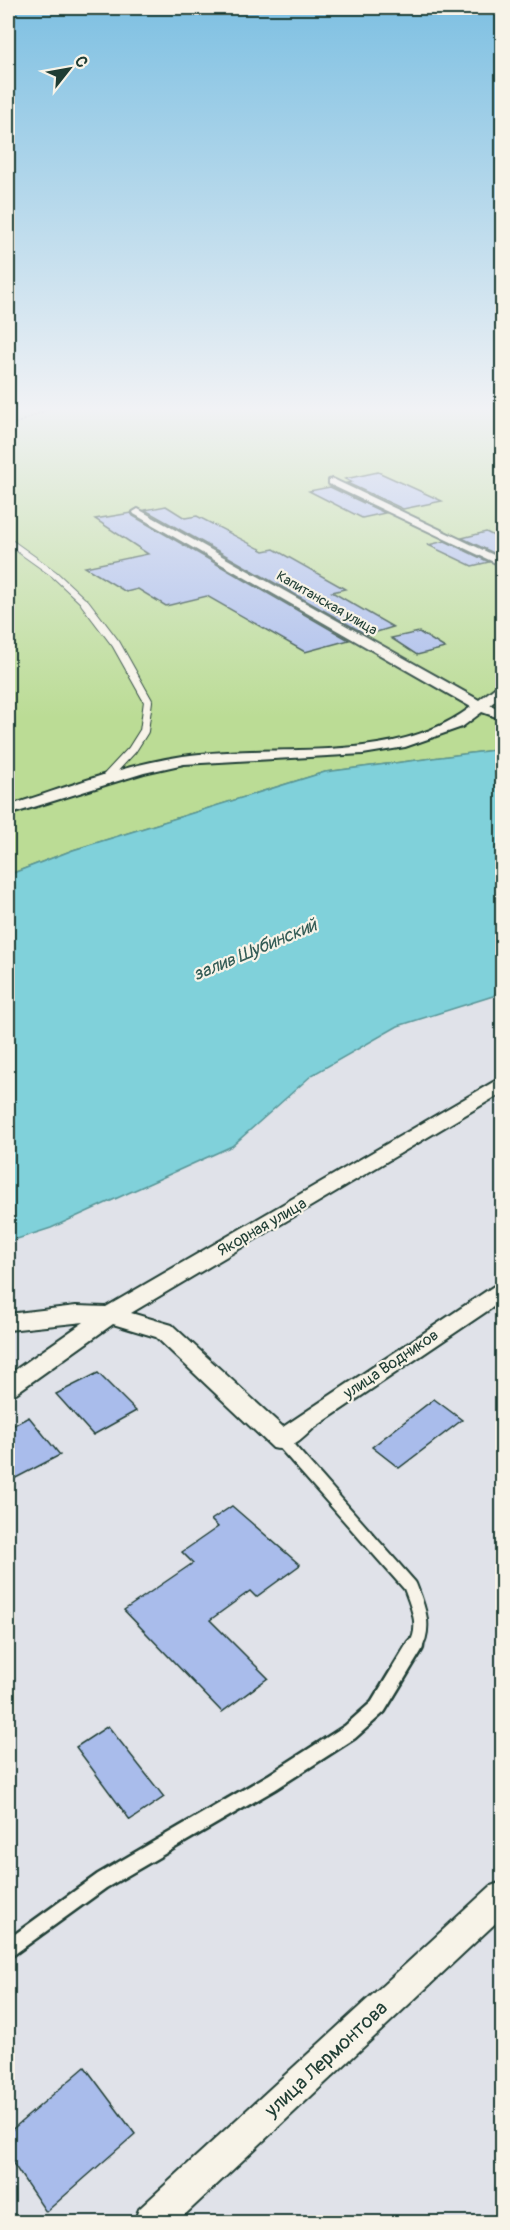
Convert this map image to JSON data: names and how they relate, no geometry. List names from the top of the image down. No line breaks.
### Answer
{"streets":{"street":["Капитанская улица","Якорная улица","улица Водников","улица Лермонтова"]},"water":["залив Шубинский"],"north":"top right"}
